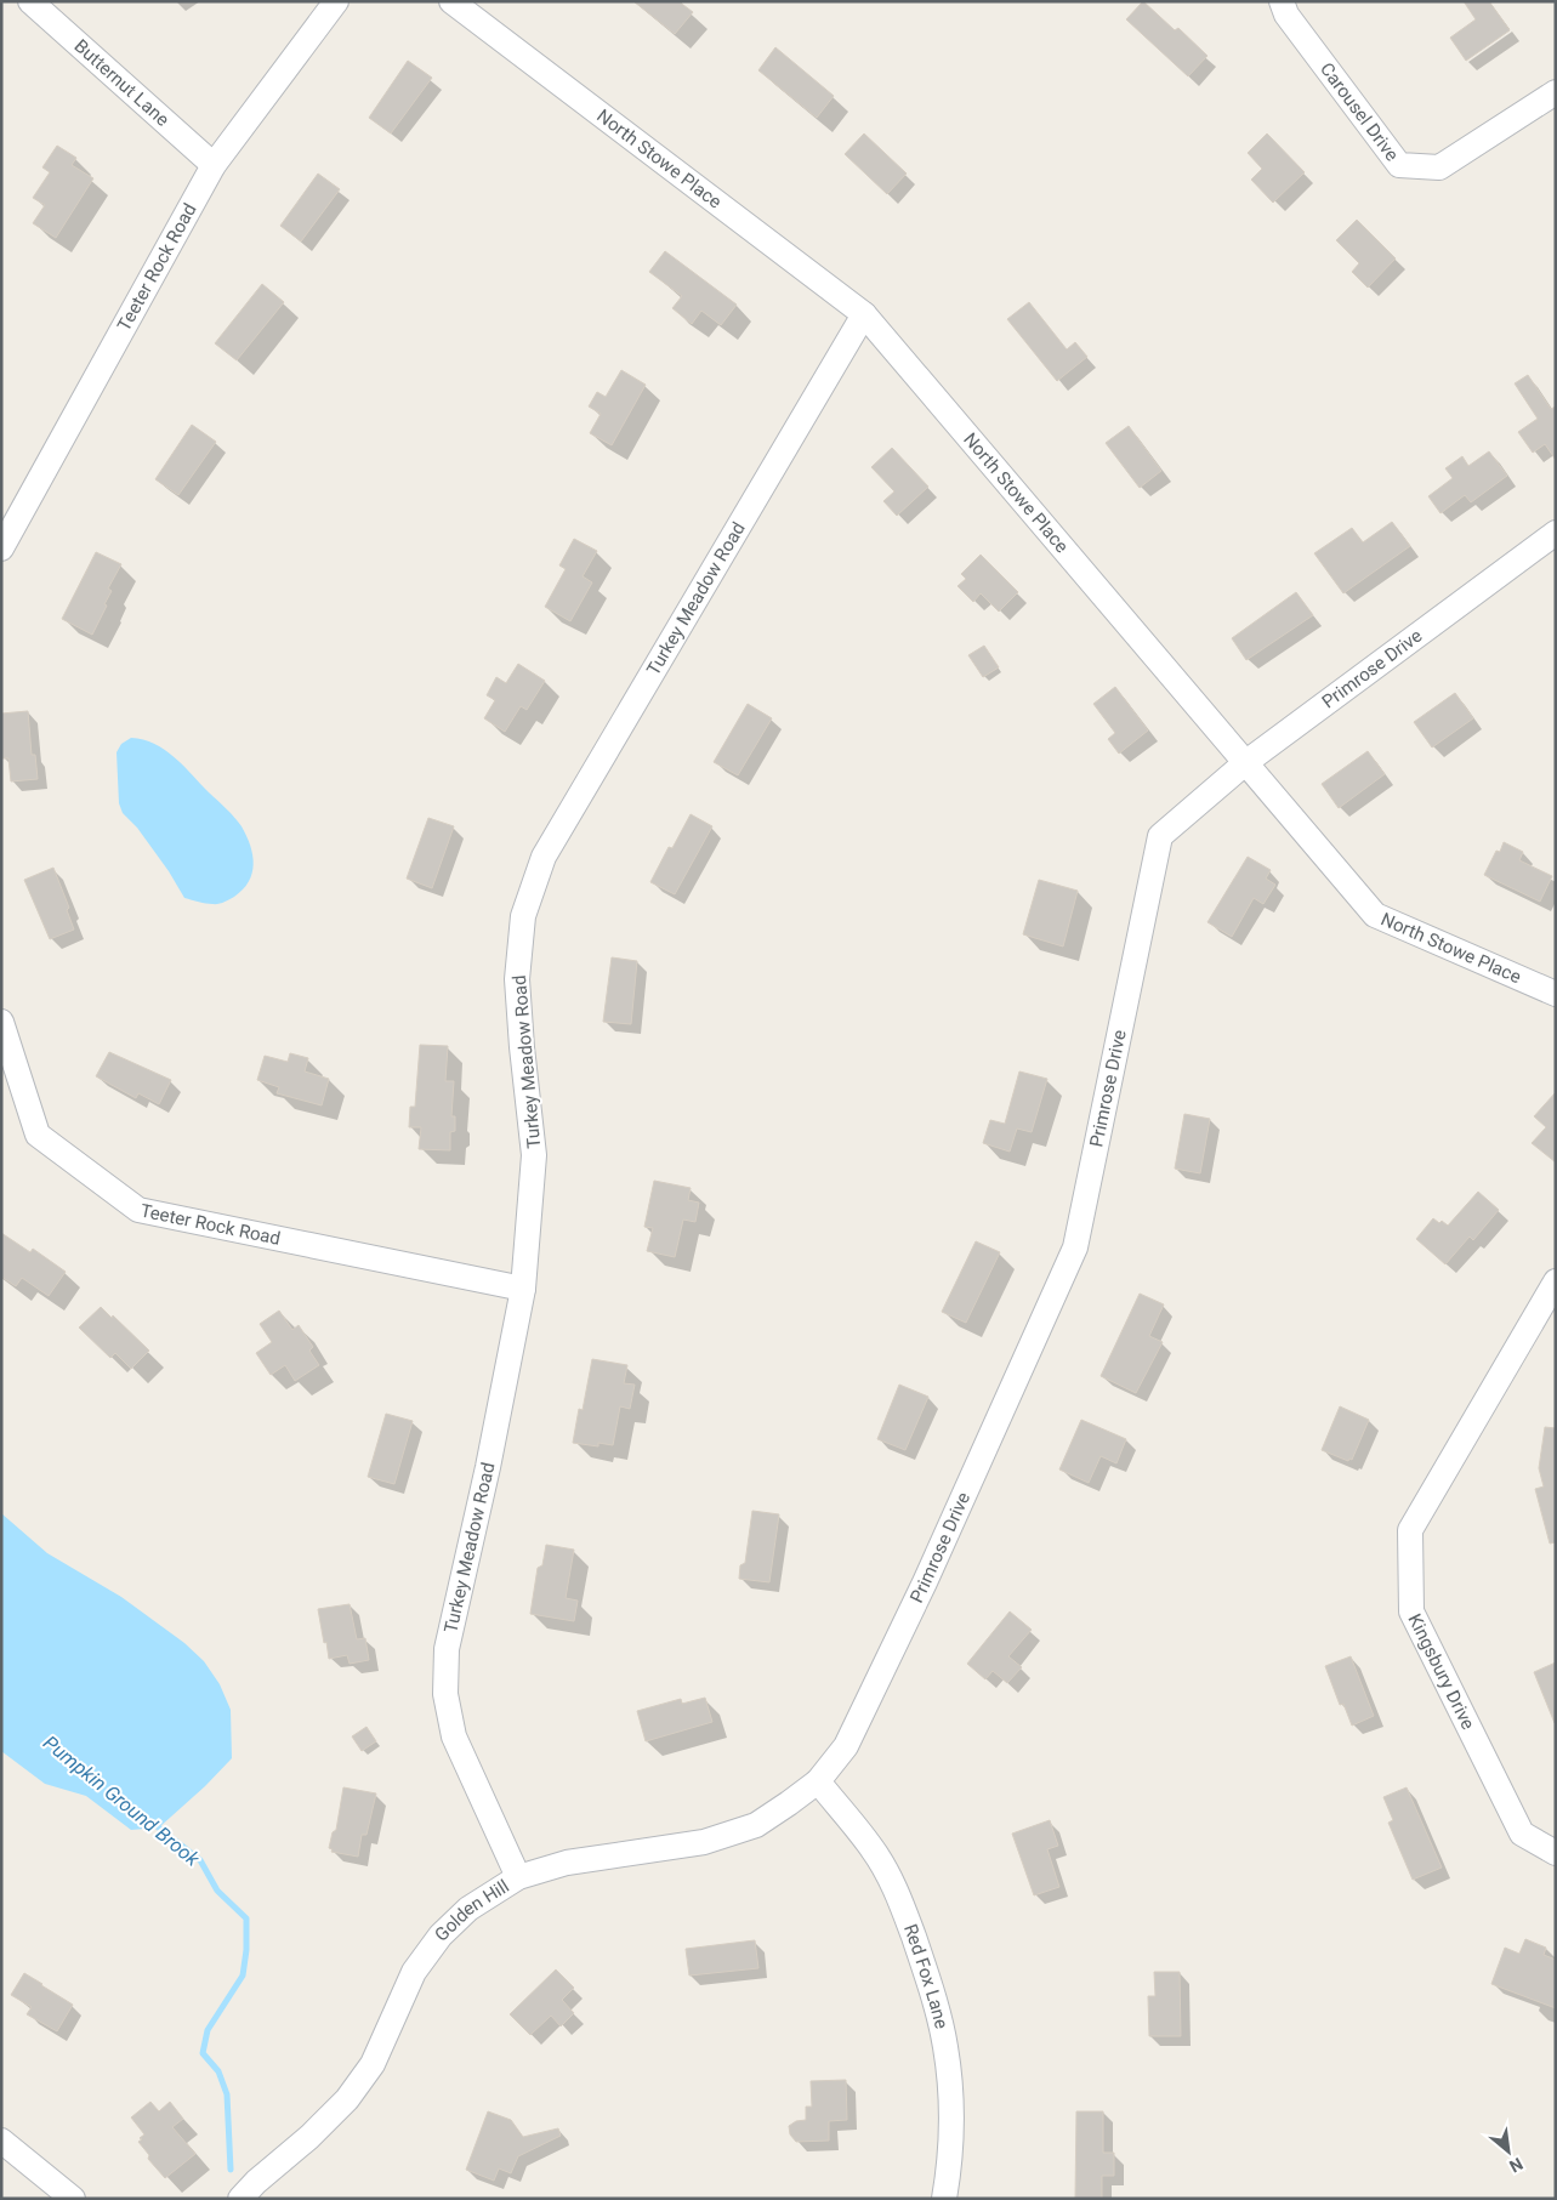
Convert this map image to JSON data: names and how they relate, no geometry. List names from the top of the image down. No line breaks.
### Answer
{"streets":{"street":["Butternut Lane","Carousel Drive","North Stowe Place","Teeter Rock Road","Turkey Meadow Road","Primrose Drive","Kingsbury Drive","Golden Hill","Red Fox Lane"]},"crossings":[["Butternut Lane","Teeter Rock Road"],["North Stowe Place","Turkey Meadow Road"],["North Stowe Place","Primrose Drive"],["Teeter Rock Road","Turkey Meadow Road"],["Turkey Meadow Road","Golden Hill"],["Primrose Drive","Golden Hill"],["Primrose Drive","Red Fox Lane"],["Golden Hill","Red Fox Lane"]],"water":["Pumpkin Ground Brook"],"north":"bottom right"}
